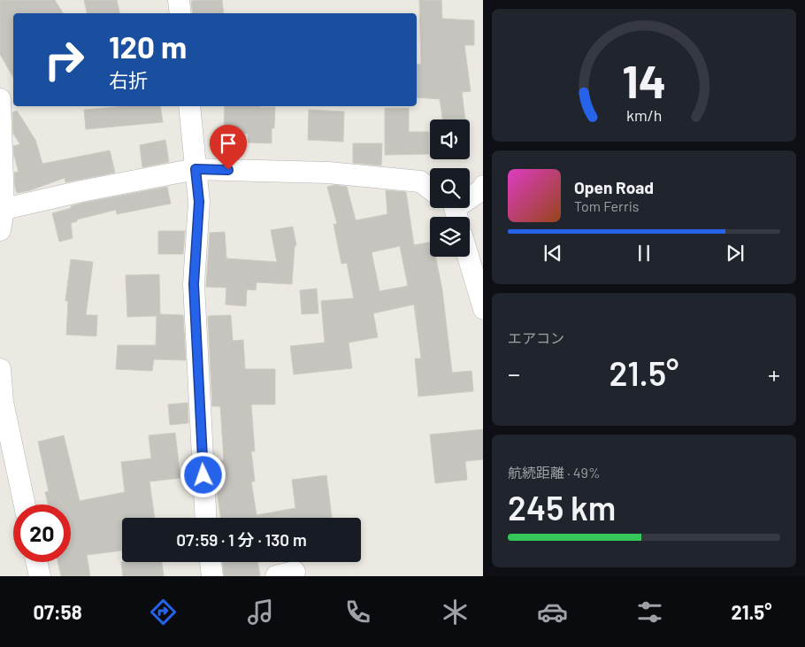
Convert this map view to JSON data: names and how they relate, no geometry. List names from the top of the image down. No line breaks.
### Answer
{"page":{"turn":["120 m","右折"],"song":["Open Road","Tom Ferris"],"tile":["エアコン",["航続距離 · 49%","245 km"]],"heat":["−","21.5°","+"],"limit":"20","trip":"07:59 · 1 分 · 130 m","tabs":["07:58","21.5°"],"gauge":["14","km/h"]}}
